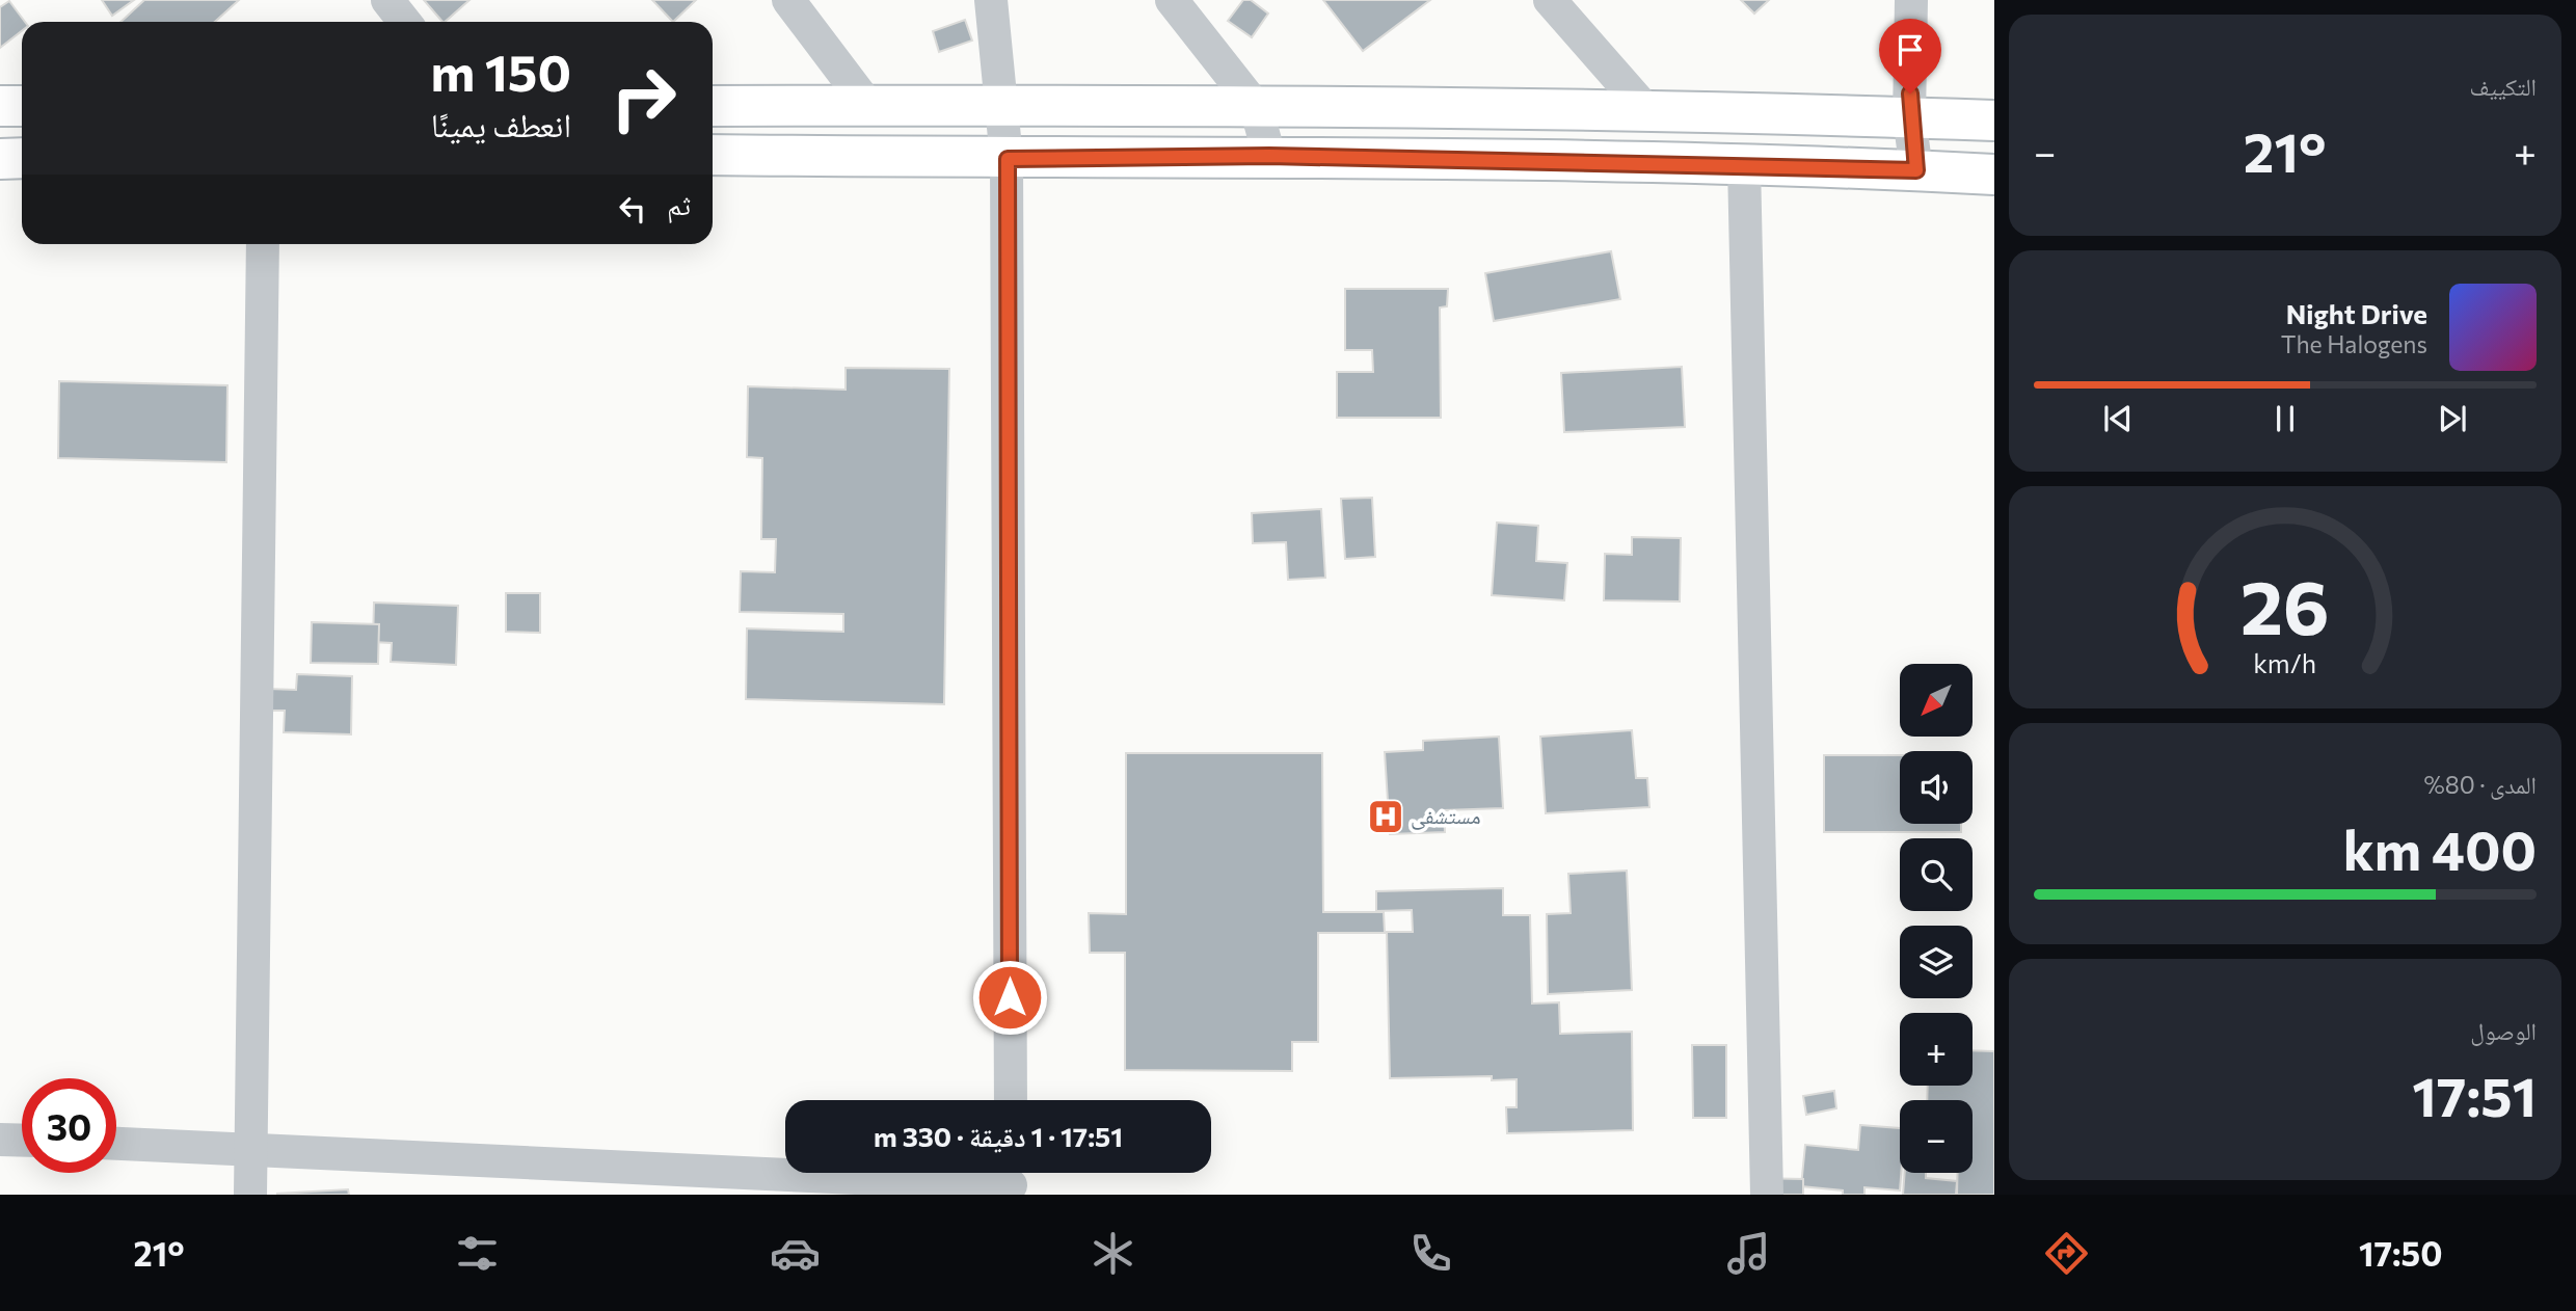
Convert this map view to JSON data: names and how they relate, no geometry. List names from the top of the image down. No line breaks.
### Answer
{"places":{"hospital":["مستشفى"]},"north":"bottom left","page":{"tile":["التكييف",["المدى · 80%","400 km"],["الوصول","17:51"]],"turn":["150 m","انعطف يمينًا"],"heat":["−","21°","+"],"then":"ثم","song":["Night Drive","The Halogens"],"map_buttons":["+","−"],"limit":"30","trip":"17:51 · 1 دقيقة · 330 m","tabs":["17:50","21°"],"gauge":["26","km/h"]}}
